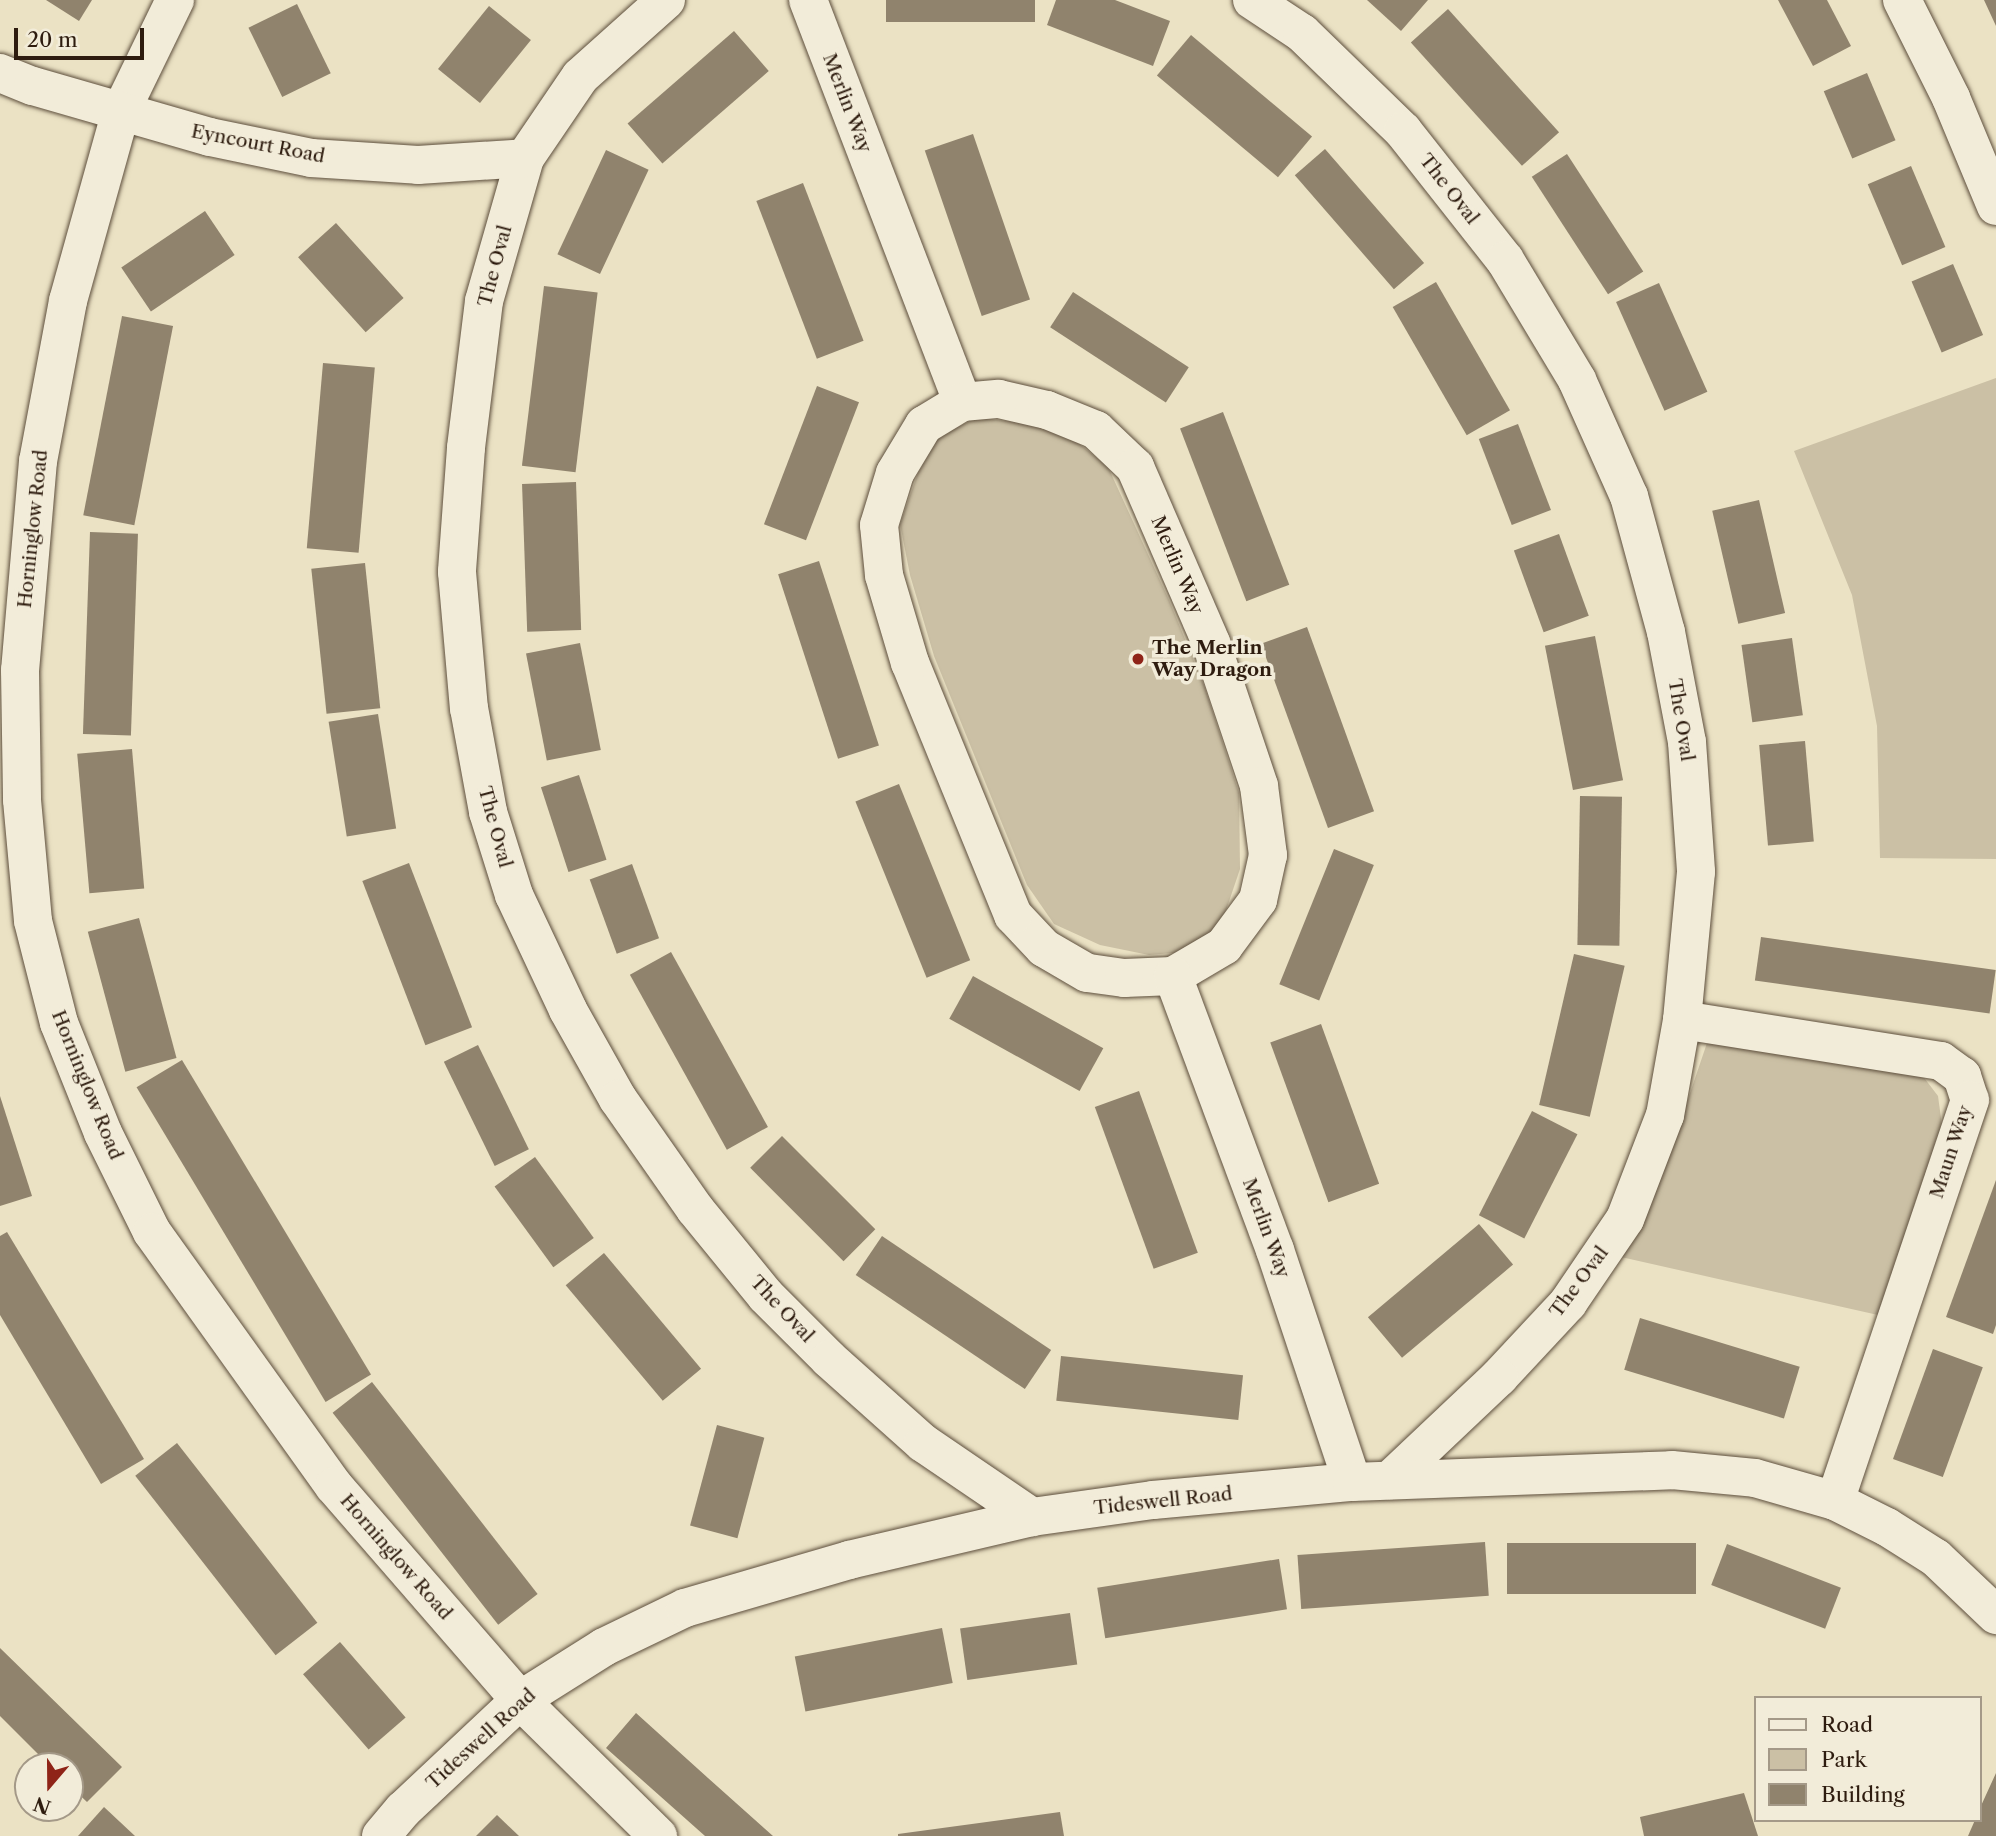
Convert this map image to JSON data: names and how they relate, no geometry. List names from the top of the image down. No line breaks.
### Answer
{"streets":{"street":["Merlin Way","Eyncourt Road","The Oval","Horninglow Road","Maun Way","Tideswell Road"]},"crossings":[["Merlin Way","Tideswell Road"],["Eyncourt Road","The Oval"],["Eyncourt Road","Horninglow Road"],["The Oval","Maun Way"],["The Oval","Tideswell Road"],["Horninglow Road","Tideswell Road"],["Maun Way","Tideswell Road"]],"places":["The Merlin Way Dragon"],"legend":["Road","Park","Building"],"scale_bar":"20 m","north":"bottom"}
